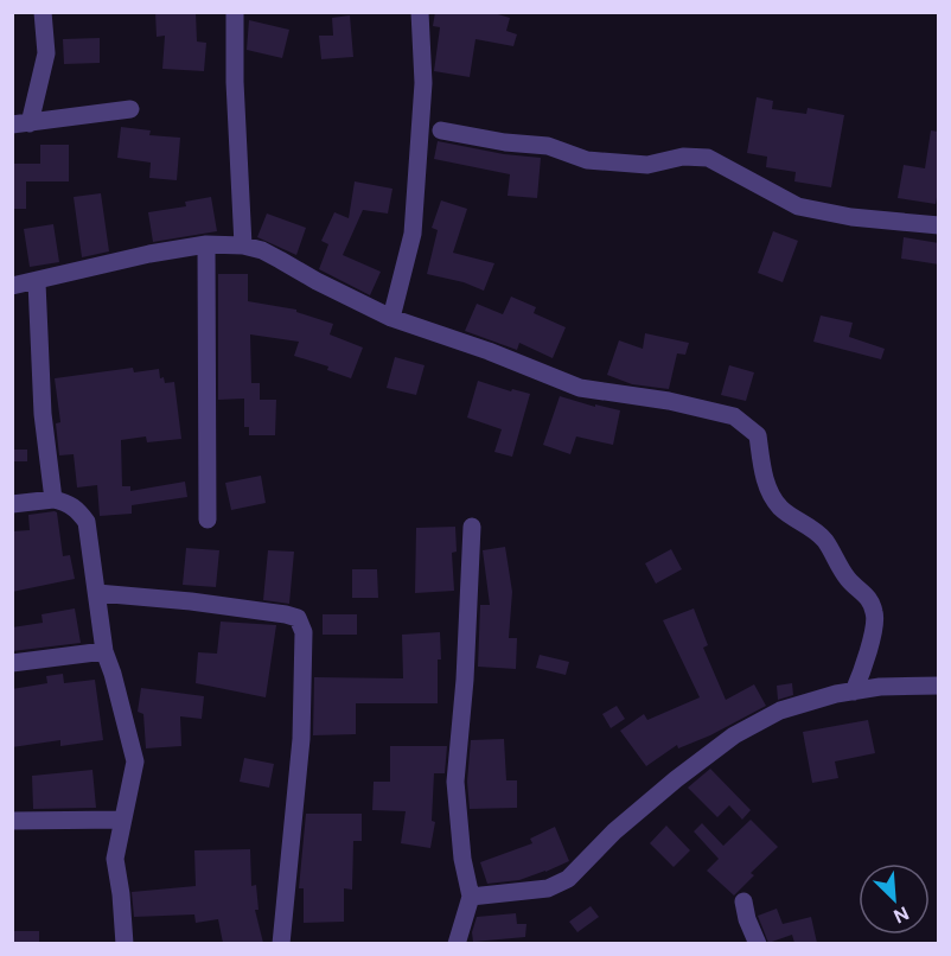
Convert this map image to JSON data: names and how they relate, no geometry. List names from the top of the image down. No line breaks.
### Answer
{"north":"bottom right"}
